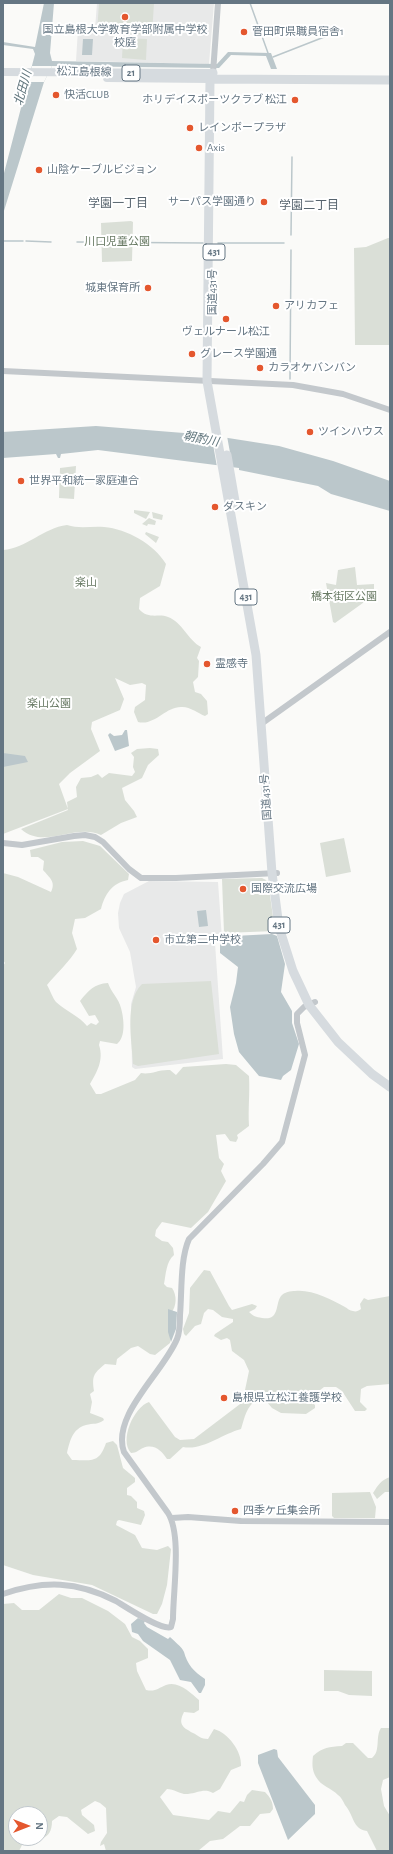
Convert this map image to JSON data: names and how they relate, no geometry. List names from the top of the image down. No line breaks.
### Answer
{"streets":{"highway":["431","国道431号"],"main road":["松江島根線","21"]},"crossings":[["松江島根線","国道431号"]],"districts":["学園一丁目","学園二丁目"],"water":["北田川","朝酌川"],"parks":["川口児童公園","楽山","橋本街区公園","楽山公園"],"places":["国立島根大学教育学部附属中学校 校庭","菅田町県職員宿舎1","快活CLUB","ホリデイスポーツクラブ 松江","レインボープラザ","Axis","山陰ケーブルビジョン","サーパス学園通り","城東保育所","アリカフェ","ヴェルナール松江","グレース学園通","カラオケバンバン","ツインハウス","世界平和統一家庭連合","ダスキン","霊感寺","国際交流広場","市立第二中学校","島根県立松江養護学校","四季ケ丘集会所"],"north":"right"}
